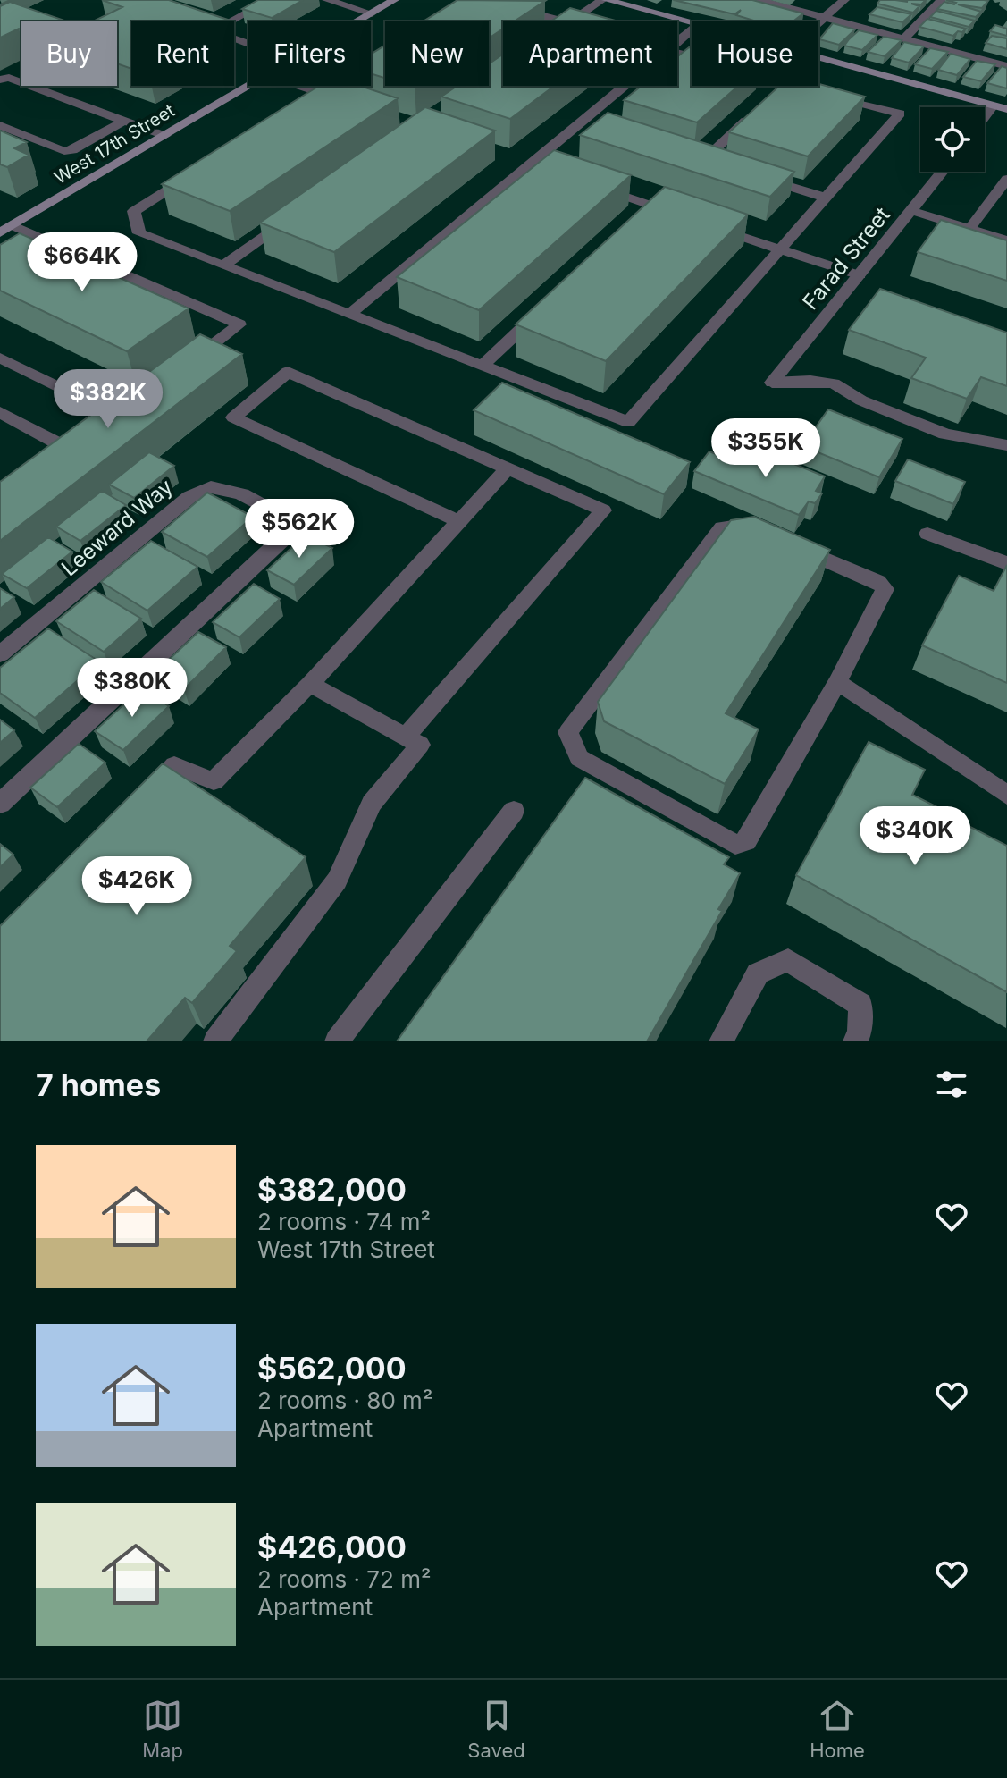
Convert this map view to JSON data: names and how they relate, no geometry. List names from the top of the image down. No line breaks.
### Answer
{"streets":{"street":["West 17th Street","Farad Street","Leeward Way"]},"page":{"chip":["Buy","Rent","Filters","New","Apartment","House"],"price":["$664K","$382K","$355K","$562K","$380K","$340K","$426K"],"heading":"7 homes","list":[{"name":"$382,000","note":"2 rooms · 74 m² · West 17th Street"},{"name":"$562,000","note":"2 rooms · 80 m² · Apartment"},{"name":"$426,000","note":"2 rooms · 72 m² · Apartment"}],"tabs":["Map","Saved","Home"]}}
